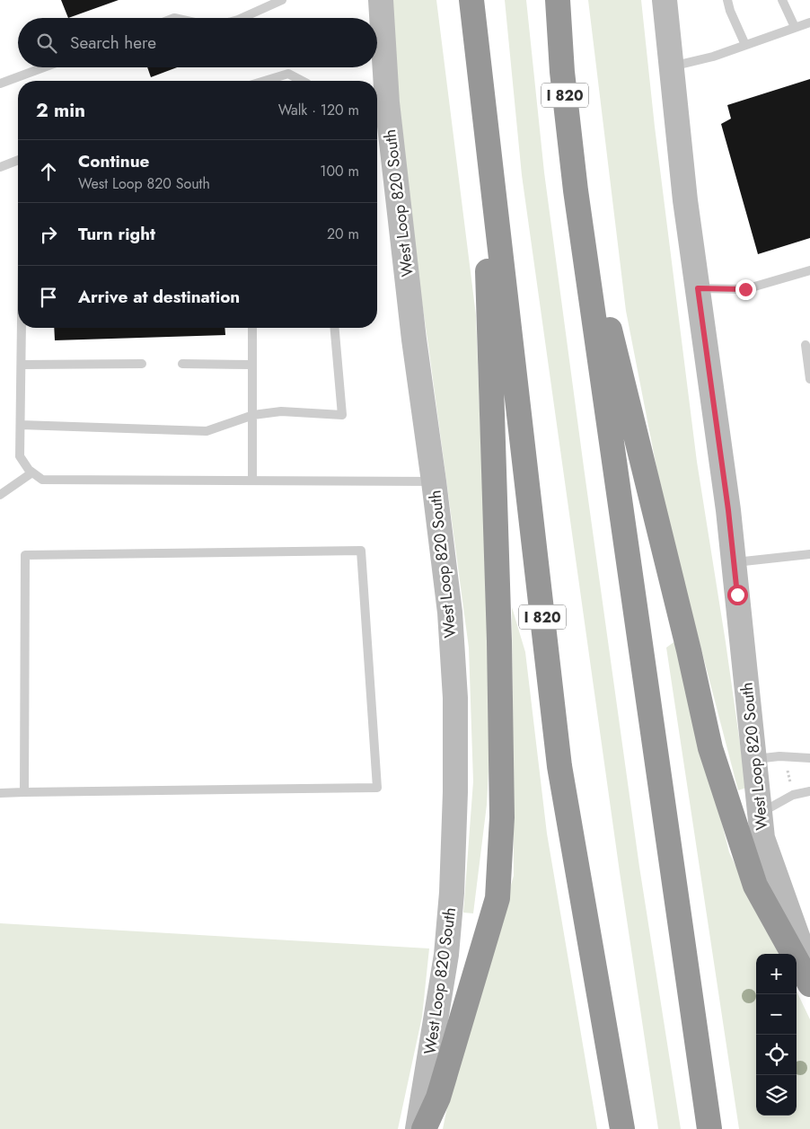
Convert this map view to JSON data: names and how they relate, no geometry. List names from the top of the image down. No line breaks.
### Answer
{"streets":{"highway":["I 820"],"main road":["West Loop 820 South"]},"page":{"search":"Search here","heading":["2 min","Walk · 120 m"],"list":[["Continue","West Loop 820 South","100 m"],["Turn right","20 m"],"Arrive at destination"],"map_buttons":["+","−"]}}
